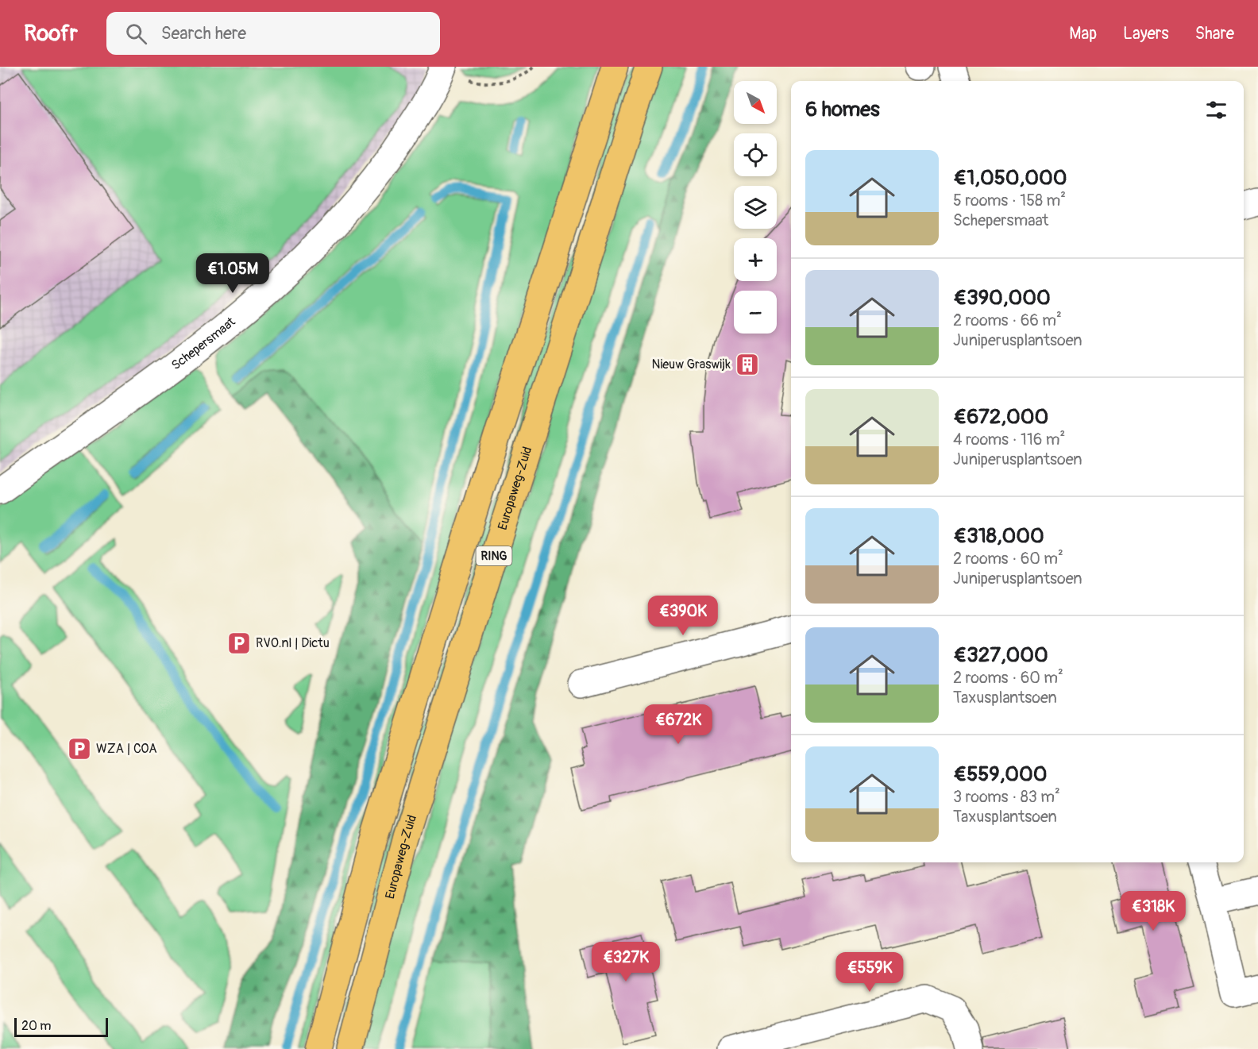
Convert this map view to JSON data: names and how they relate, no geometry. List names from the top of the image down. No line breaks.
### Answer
{"streets":{"main road":["Europaweg-Zuid","RING"],"street":["Schepersmaat"]},"places":{"building":["Nieuw Graswijk"],"parking":["RVO.nl | Dictu","WZA | COA"]},"scale_bar":"20 m","north":"bottom right","page":{"header":"Roofr","search":"Search here","nav":["Map","Layers","Share"],"map_buttons":["+","−"],"heading":"6 homes","list":[{"name":"€1,050,000","note":"5 rooms · 158 m² · Schepersmaat"},{"name":"€390,000","note":"2 rooms · 66 m² · Juniperusplantsoen"},{"name":"€672,000","note":"4 rooms · 116 m² · Juniperusplantsoen"},{"name":"€318,000","note":"2 rooms · 60 m² · Juniperusplantsoen"},{"name":"€327,000","note":"2 rooms · 60 m² · Taxusplantsoen"},{"name":"€559,000","note":"3 rooms · 83 m² · Taxusplantsoen"}],"price":["€1.05M","€390K","€672K","€318K","€327K","€559K"],"scale":"20 m"}}
